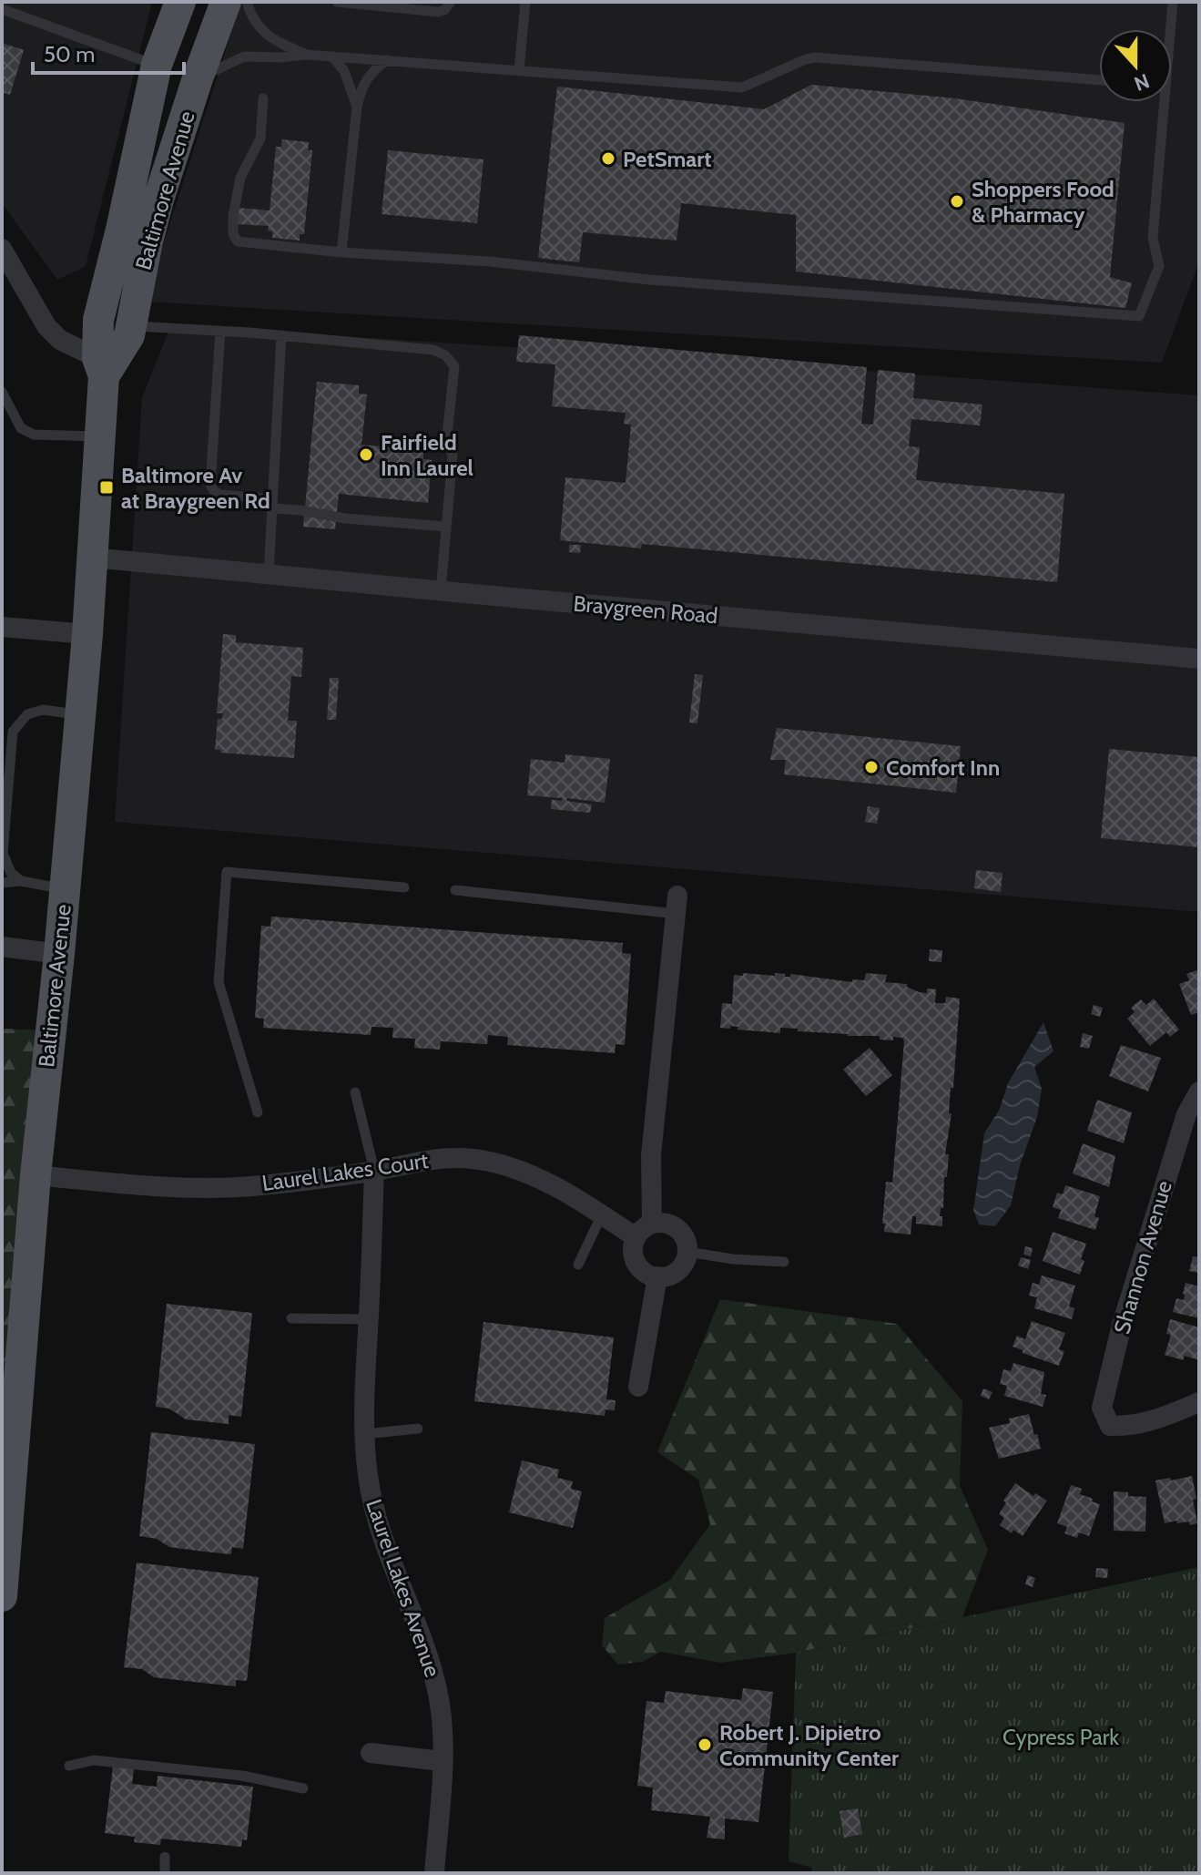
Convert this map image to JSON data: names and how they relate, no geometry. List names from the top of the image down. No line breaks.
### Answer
{"streets":{"main road":["Baltimore Avenue"],"street":["Braygreen Road","Laurel Lakes Court","Shannon Avenue","Laurel Lakes Avenue"]},"crossings":[["Baltimore Avenue","Braygreen Road"],["Baltimore Avenue","Laurel Lakes Court"],["Laurel Lakes Court","Laurel Lakes Avenue"]],"parks":["Cypress Park"],"places":{"other":["PetSmart","Shoppers Food & Pharmacy","Fairfield Inn Laurel","Comfort Inn","Robert J. Dipietro Community Center"],"transit":["Baltimore Av at Braygreen Rd"]},"scale_bar":"50 m","north":"bottom"}
